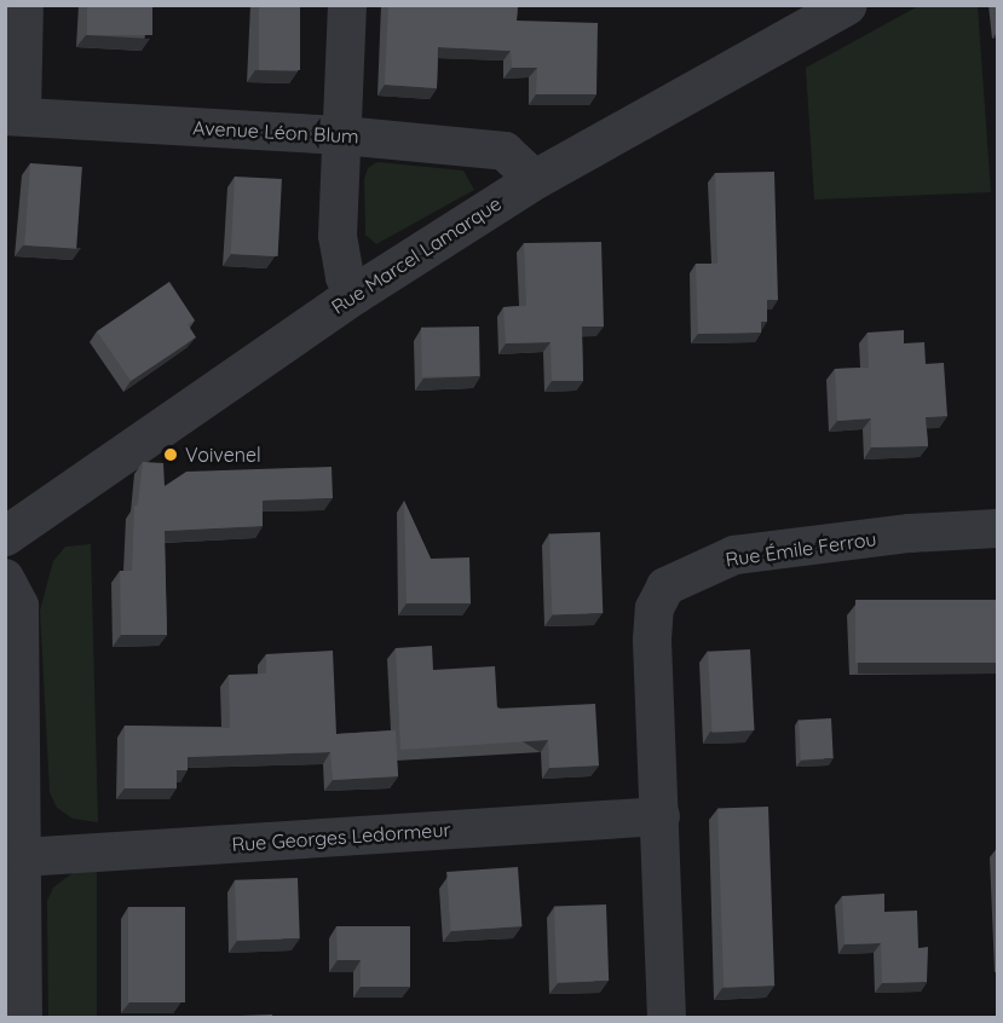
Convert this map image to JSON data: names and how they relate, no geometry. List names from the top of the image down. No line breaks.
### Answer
{"streets":{"street":["Avenue Léon Blum","Rue Marcel Lamarque","Rue Émile Ferrou","Rue Georges Ledormeur"]},"crossings":[["Avenue Léon Blum","Rue Marcel Lamarque"],["Rue Émile Ferrou","Rue Georges Ledormeur"]],"places":["Voivenel"]}
